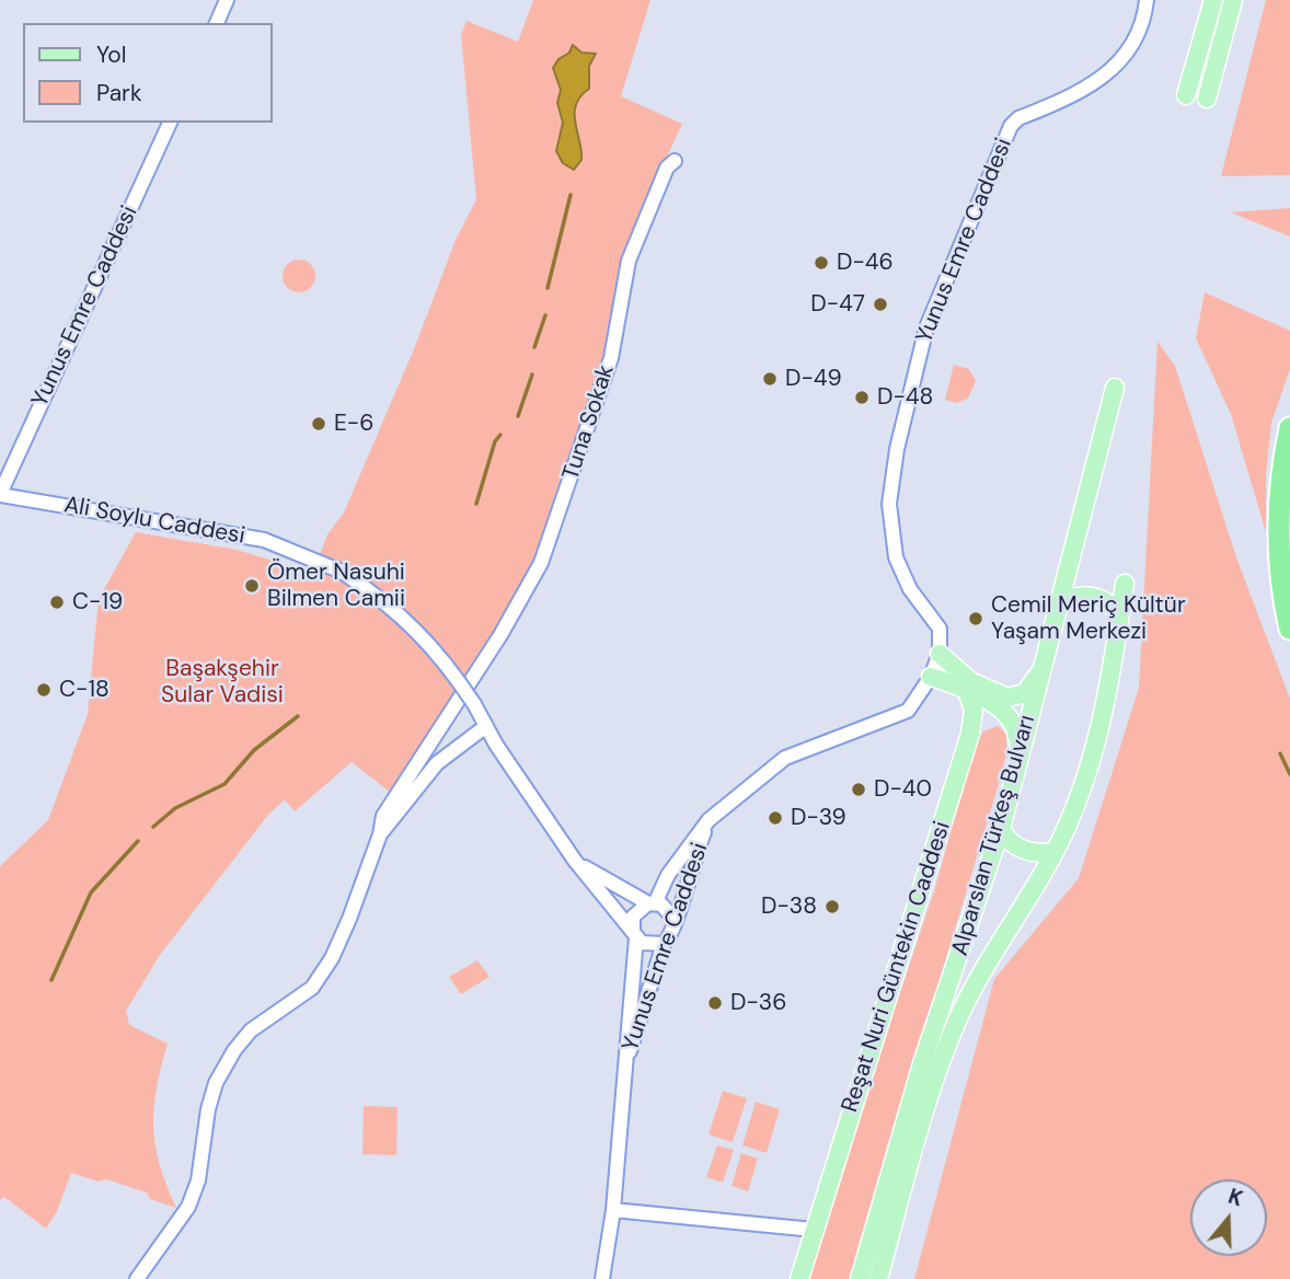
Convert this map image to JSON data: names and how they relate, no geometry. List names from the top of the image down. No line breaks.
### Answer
{"streets":{"main road":["Alparslan Türkeş Bulvarı","Reşat Nuri Güntekin Caddesi"],"street":["Yunus Emre Caddesi","Tuna Sokak","Ali Soylu Caddesi"]},"crossings":[["Yunus Emre Caddesi","Ali Soylu Caddesi"]],"parks":["Başakşehir Sular Vadisi"],"places":["D-46","D-47","D-49","D-48","E-6","Ömer Nasuhi Bilmen Camii","C-19","Cemil Meriç Kültür Yaşam Merkezi","C-18","D-40","D-39","D-38","D-36"],"legend":["Yol","Park"],"north":"top"}
